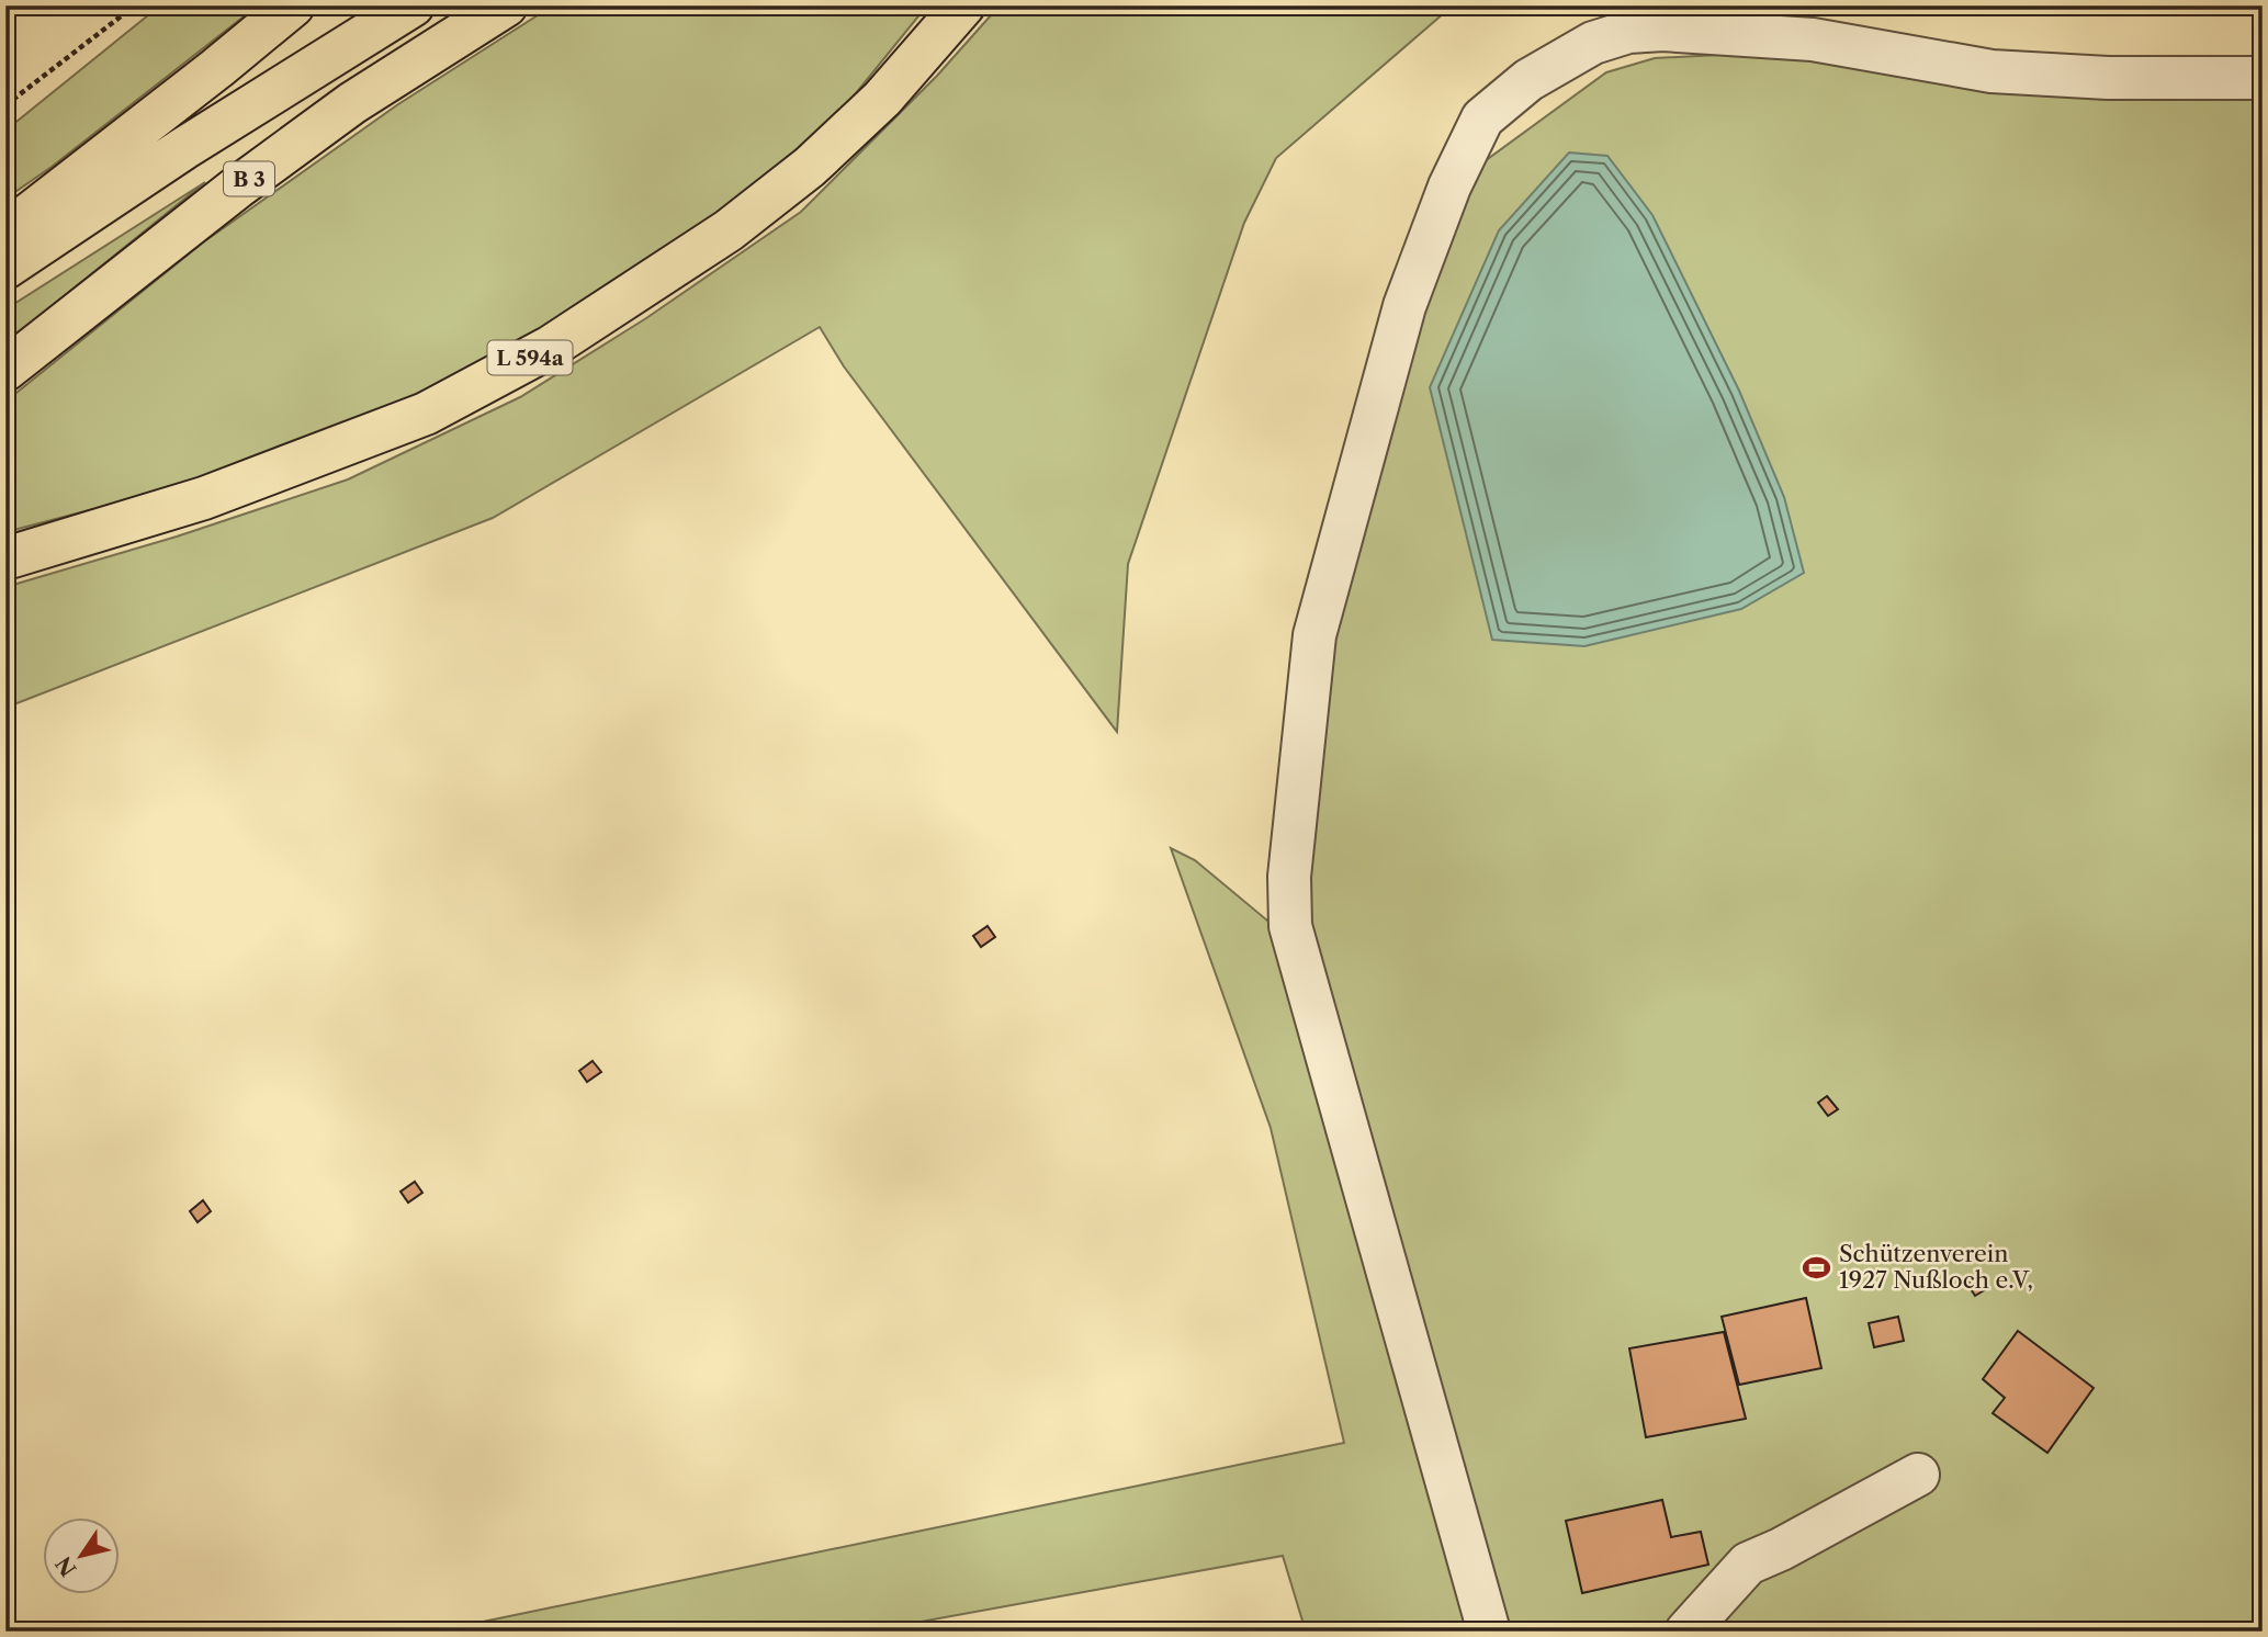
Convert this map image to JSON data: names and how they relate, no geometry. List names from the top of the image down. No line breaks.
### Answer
{"streets":{"highway":["B 3","L 594a"]},"places":{"sports":["Schützenverein 1927 Nußloch e.V,"]},"north":"bottom left"}
